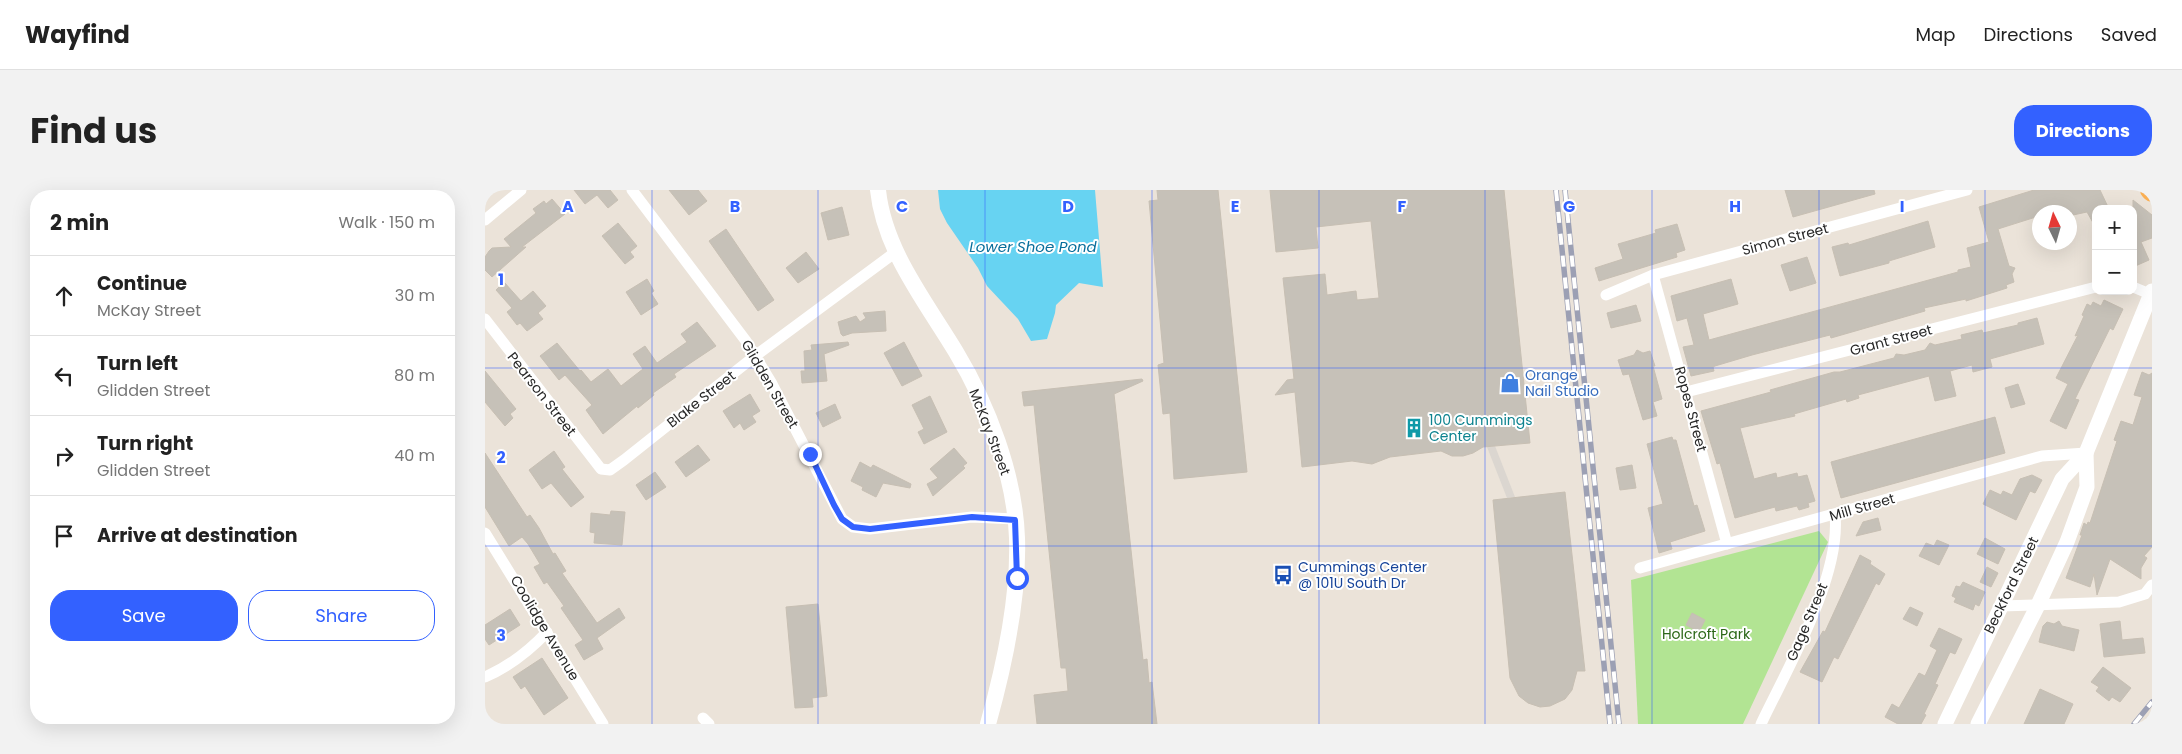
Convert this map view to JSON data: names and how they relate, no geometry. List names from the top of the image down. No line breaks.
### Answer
{"streets":{"main road":["McKay Street"],"street":["Simon Street","Grant Street","Glidden Street","Pearson Street","Blake Street","Ropes Street","Mill Street","Beckford Street","Gage Street","Coolidge Avenue"]},"crossings":[["Simon Street","Ropes Street"],["Grant Street","Ropes Street"],["Glidden Street","Blake Street"],["Glidden Street","McKay Street"],["Pearson Street","Blake Street"],["Blake Street","McKay Street"],["Ropes Street","Mill Street"],["Mill Street","Beckford Street"],["Mill Street","Gage Street"]],"water":["Lower Shoe Pond"],"parks":["Holcroft Park"],"places":{"shop":["Orange Nail Studio"],"building":["100 Cummings Center"],"bus stop":["Cummings Center @ 101U South Dr"]},"north":"top","page":{"header":"Wayfind","nav":["Map","Directions","Saved"],"title":"Find us","buttons":["Directions",["Save","Share"]],"heading":["2 min","Walk · 150 m"],"map_buttons":["+","−"],"list":[["Continue","McKay Street","30 m"],["Turn left","Glidden Street","80 m"],["Turn right","Glidden Street","40 m"],"Arrive at destination"]},"grid":{"columns":["A","B","C","D","E","F","G","H","I"],"rows":["1","2","3"]}}
